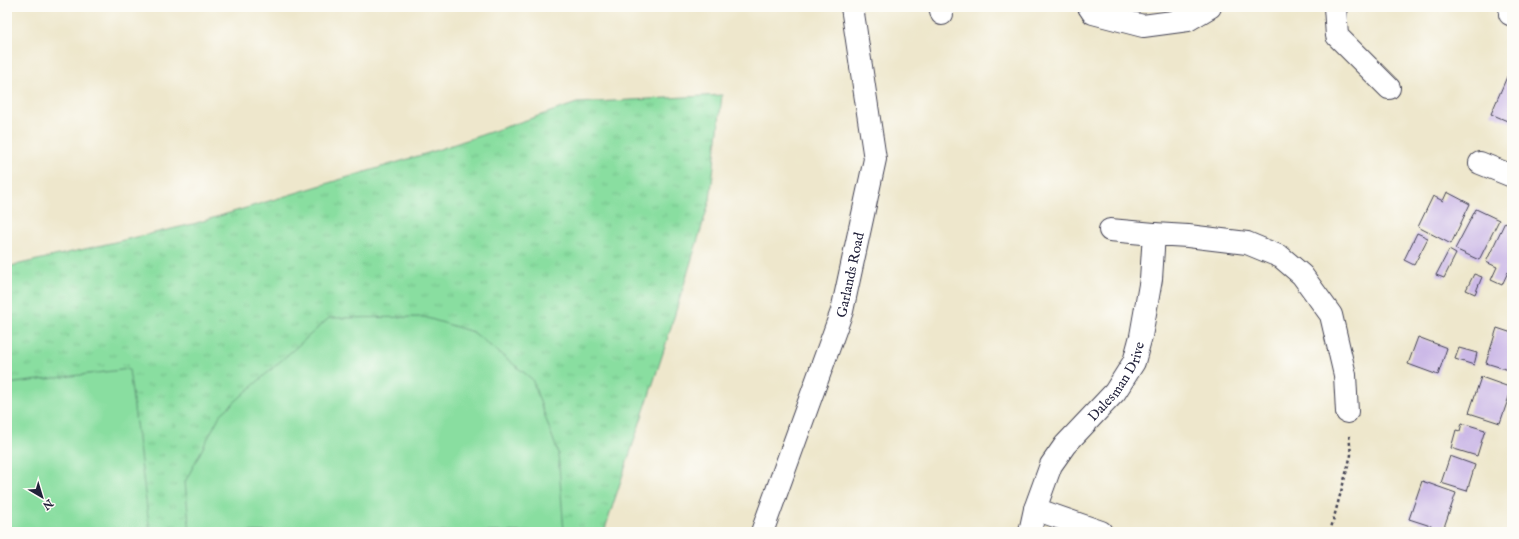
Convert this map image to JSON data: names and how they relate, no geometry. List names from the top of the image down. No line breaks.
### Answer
{"streets":{"street":["Garlands Road","Dalesman Drive"]},"north":"bottom right"}
